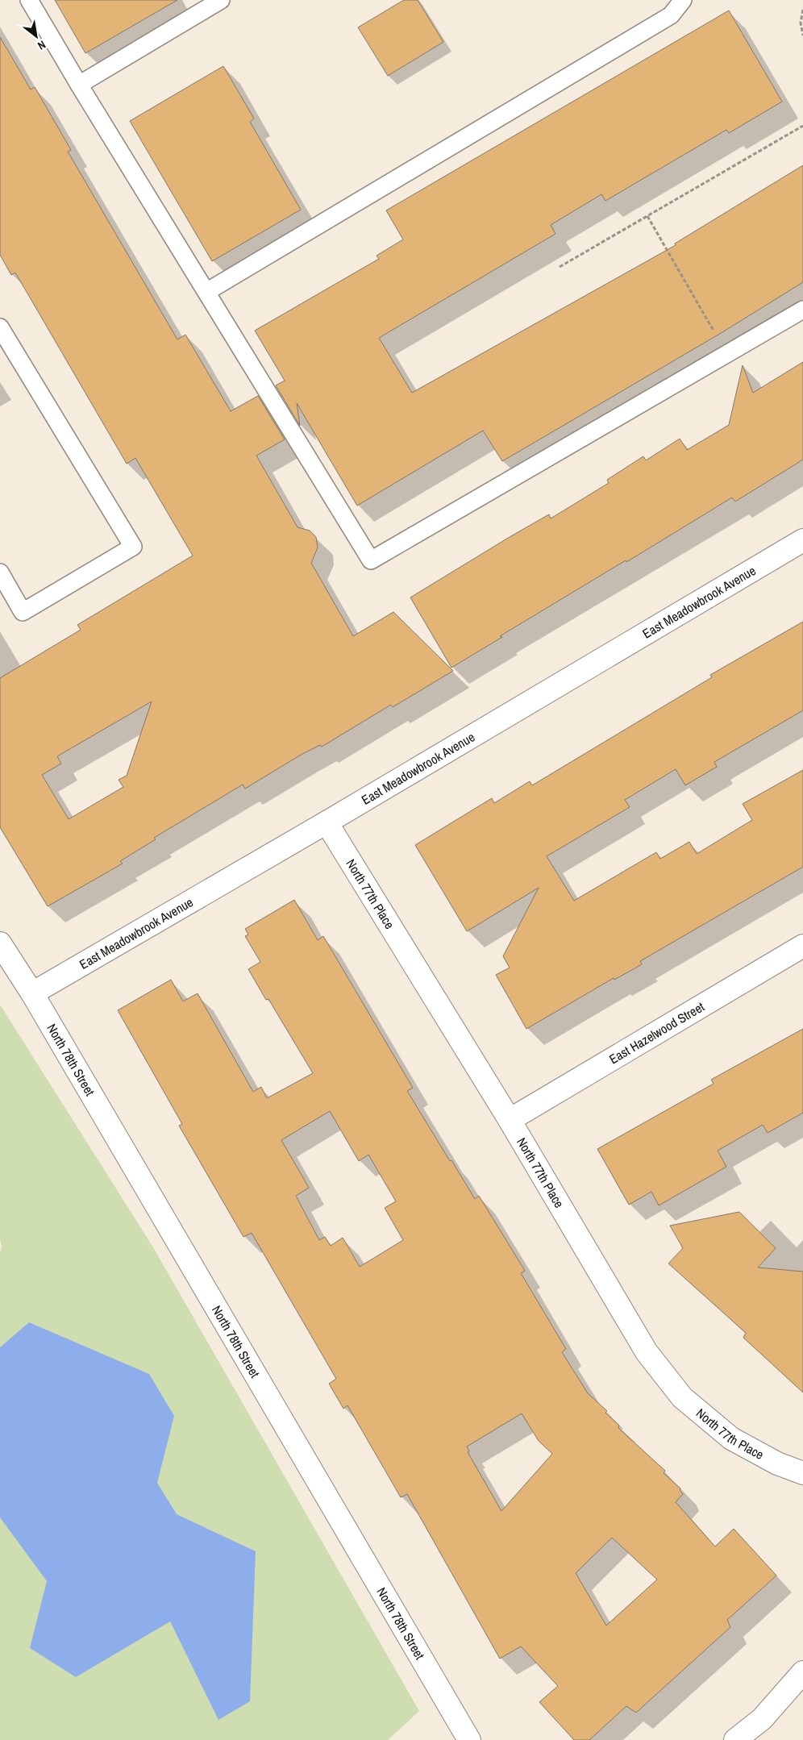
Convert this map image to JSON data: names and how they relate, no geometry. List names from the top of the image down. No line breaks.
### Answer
{"streets":{"street":["East Meadowbrook Avenue","North 77th Place","East Hazelwood Street","North 78th Street"]},"crossings":[["East Meadowbrook Avenue","North 77th Place"],["East Meadowbrook Avenue","North 78th Street"],["North 77th Place","East Hazelwood Street"]],"north":"bottom right"}
